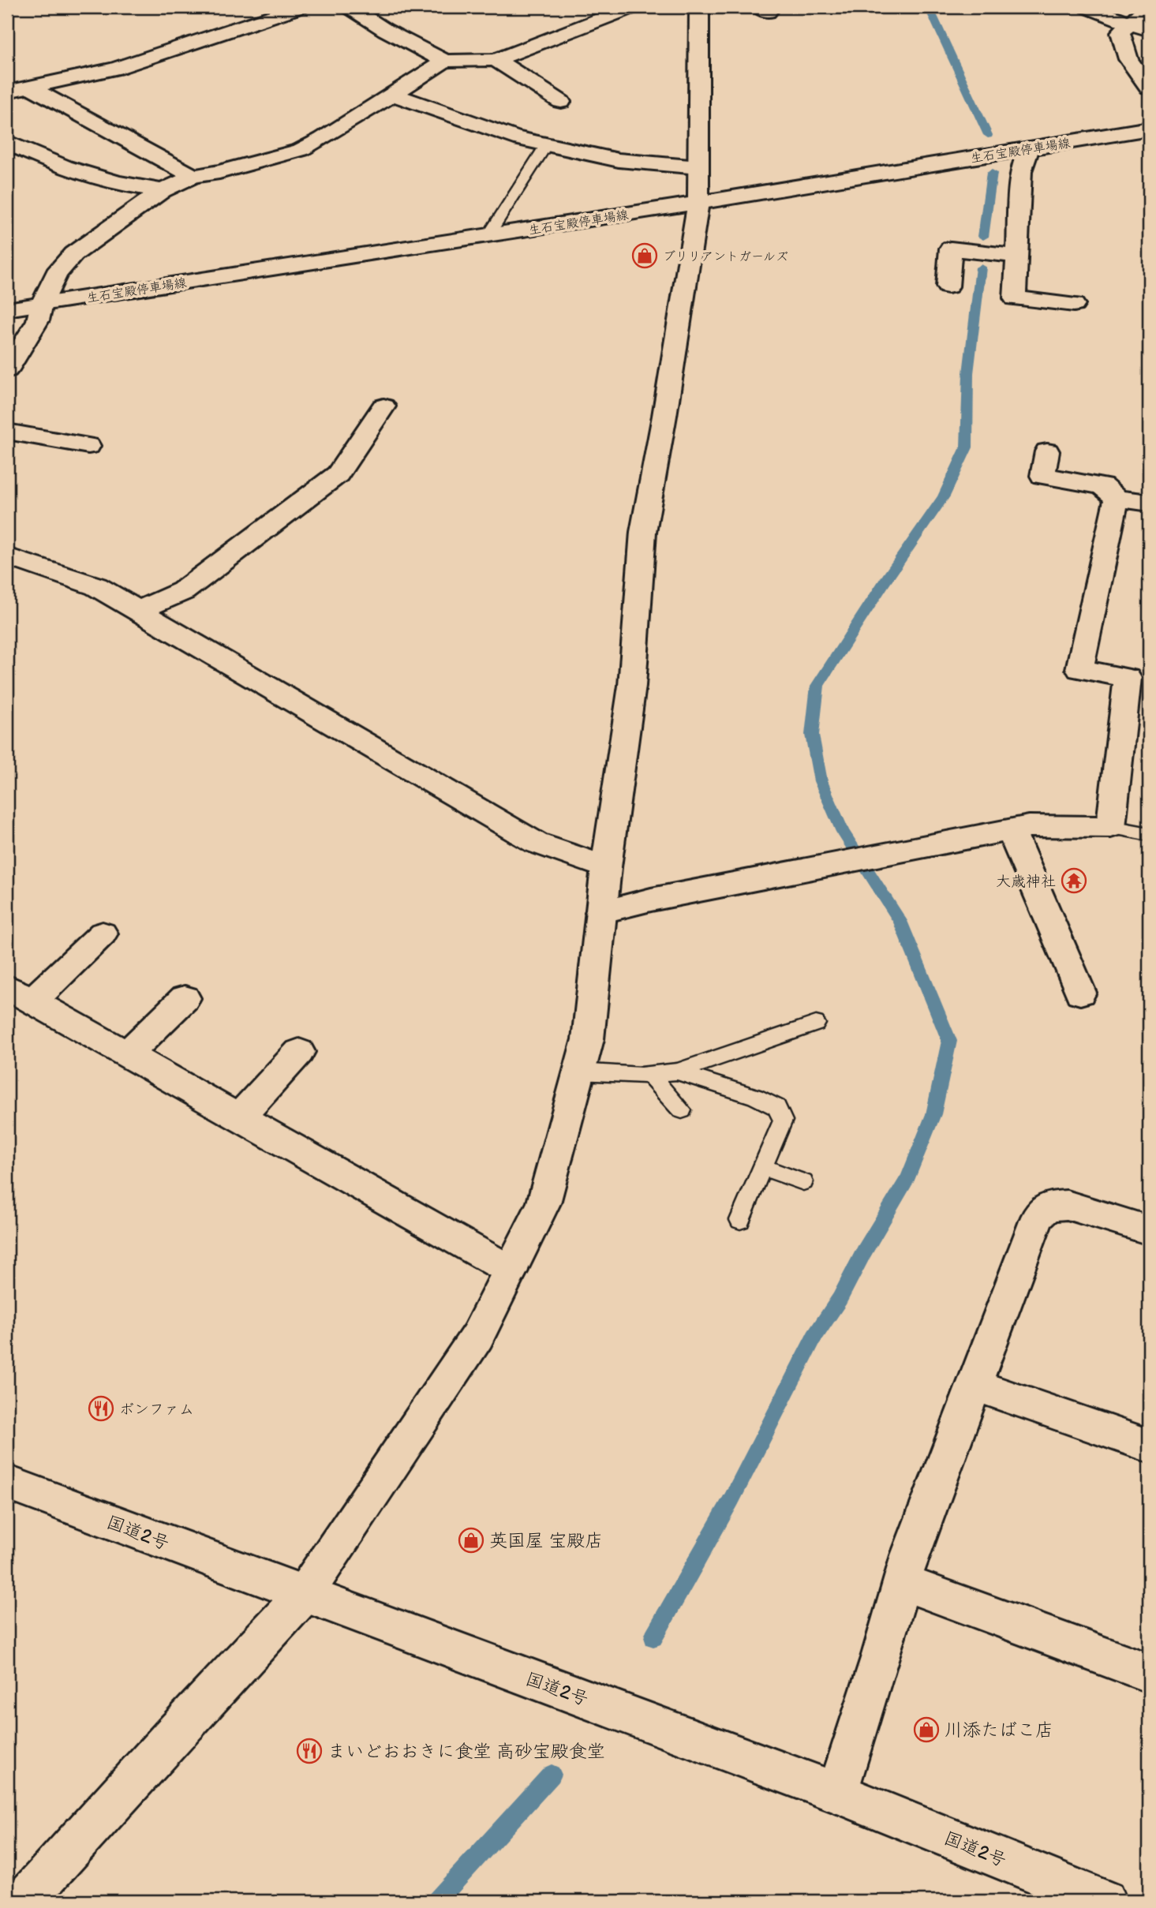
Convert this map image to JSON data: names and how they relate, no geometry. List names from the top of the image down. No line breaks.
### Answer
{"streets":{"main road":["生石宝殿停車場線","国道2号"]},"places":{"shop":["ブリリアントガールズ","英国屋 宝殿店","川添たばこ店"],"temple":["大歳神社"],"restaurant":["ボンファム","まいどおおきに食堂 高砂宝殿食堂"]}}
